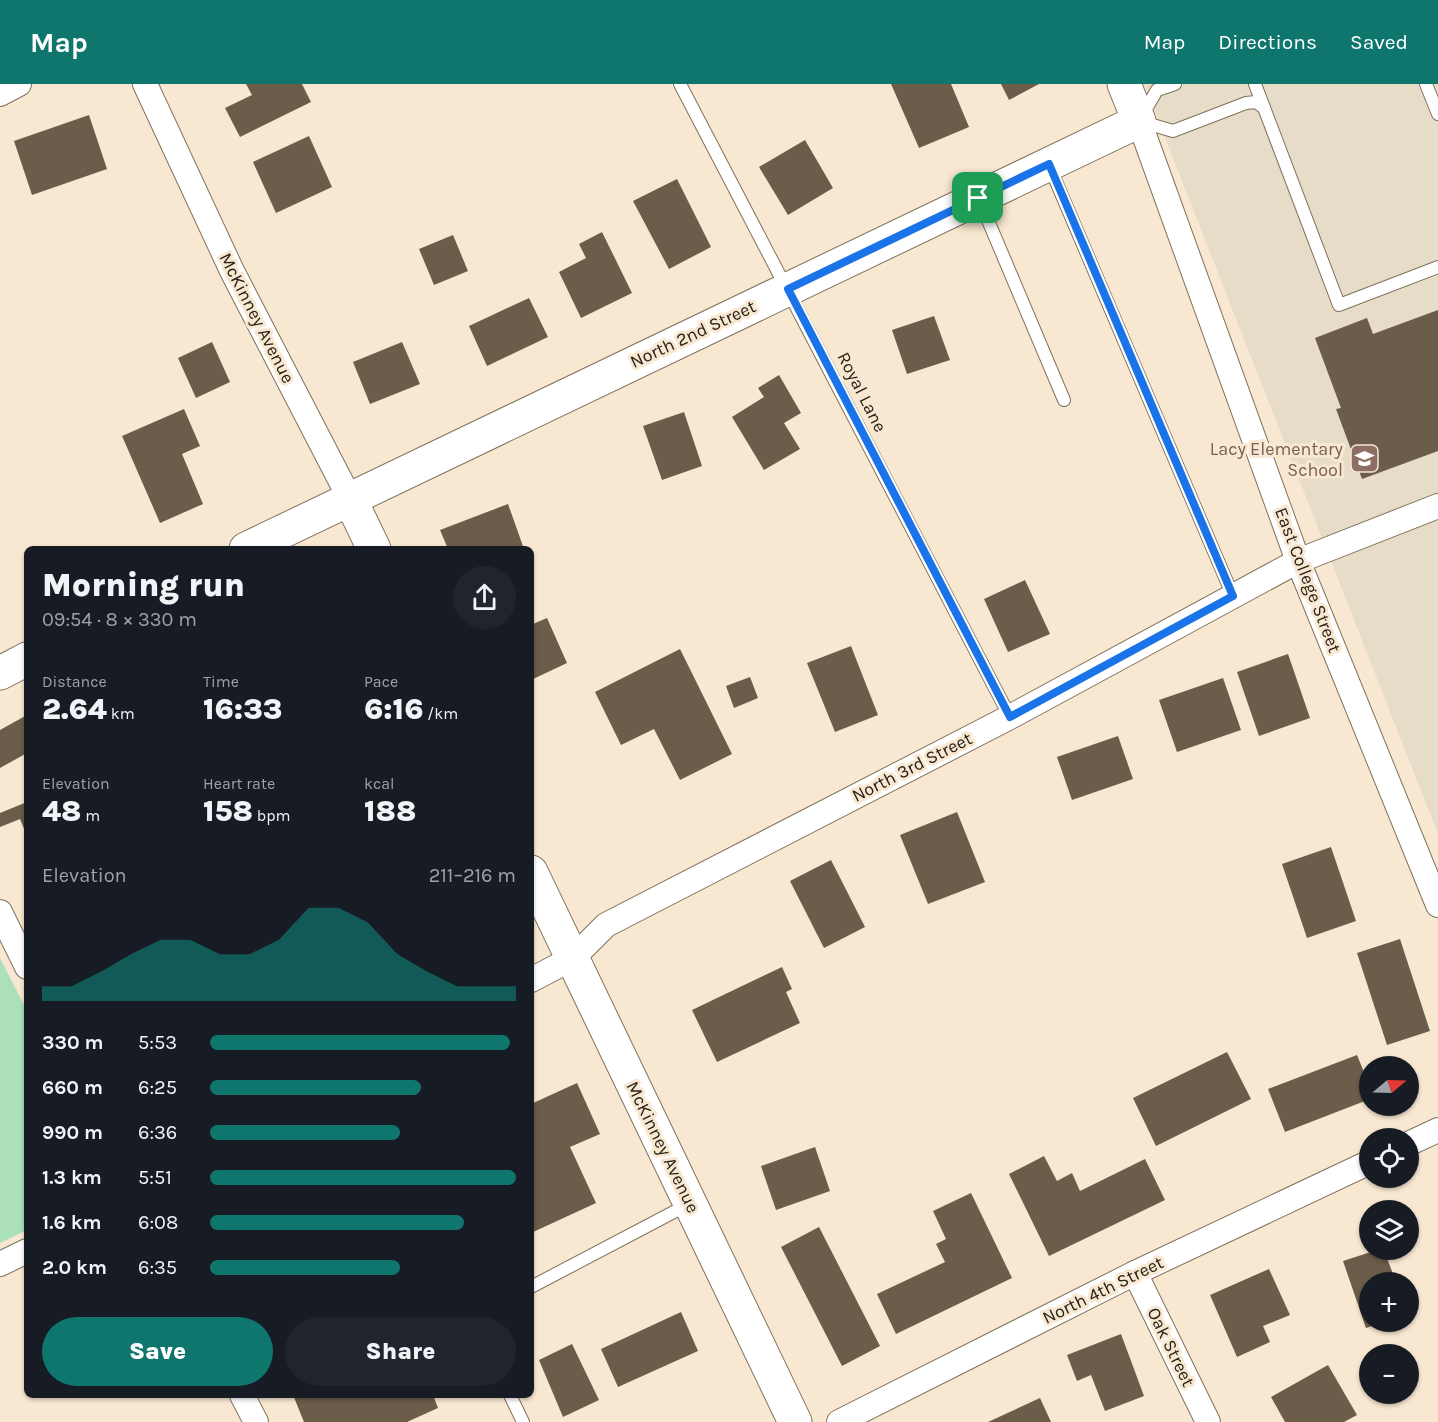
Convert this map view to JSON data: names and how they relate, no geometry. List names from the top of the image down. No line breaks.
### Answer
{"streets":{"street":["McKinney Avenue","North 2nd Street","East College Street","North 3rd Street","North 4th Street","Oak Street"],"lane":["Royal Lane"]},"crossings":[["McKinney Avenue","North 2nd Street"],["McKinney Avenue","North 3rd Street"],["North 2nd Street","Royal Lane"],["North 2nd Street","East College Street"],["Royal Lane","North 3rd Street"],["East College Street","North 3rd Street"],["North 4th Street","Oak Street"]],"places":{"school or university":["Lacy Elementary School"]},"north":"right","page":{"header":"Map","nav":["Map","Directions","Saved"],"heading":["Morning run","09:54 · 8 × 330 m"],"stats":[["Distance","2.64 km"],["Time","16:33"],["Pace","6:16 /km"],["Elevation","48 m"],["Heart rate","158 bpm"],["kcal","188"]],"chart":["Elevation","211–216 m"],"list":[{"name":"330 m","note":"5:53"},{"name":"660 m","note":"6:25"},{"name":"990 m","note":"6:36"},{"name":"1.3 km","note":"5:51"},{"name":"1.6 km","note":"6:08"},{"name":"2.0 km","note":"6:35"}],"map_buttons":["+","−"],"buttons":["Save","Share"]}}
